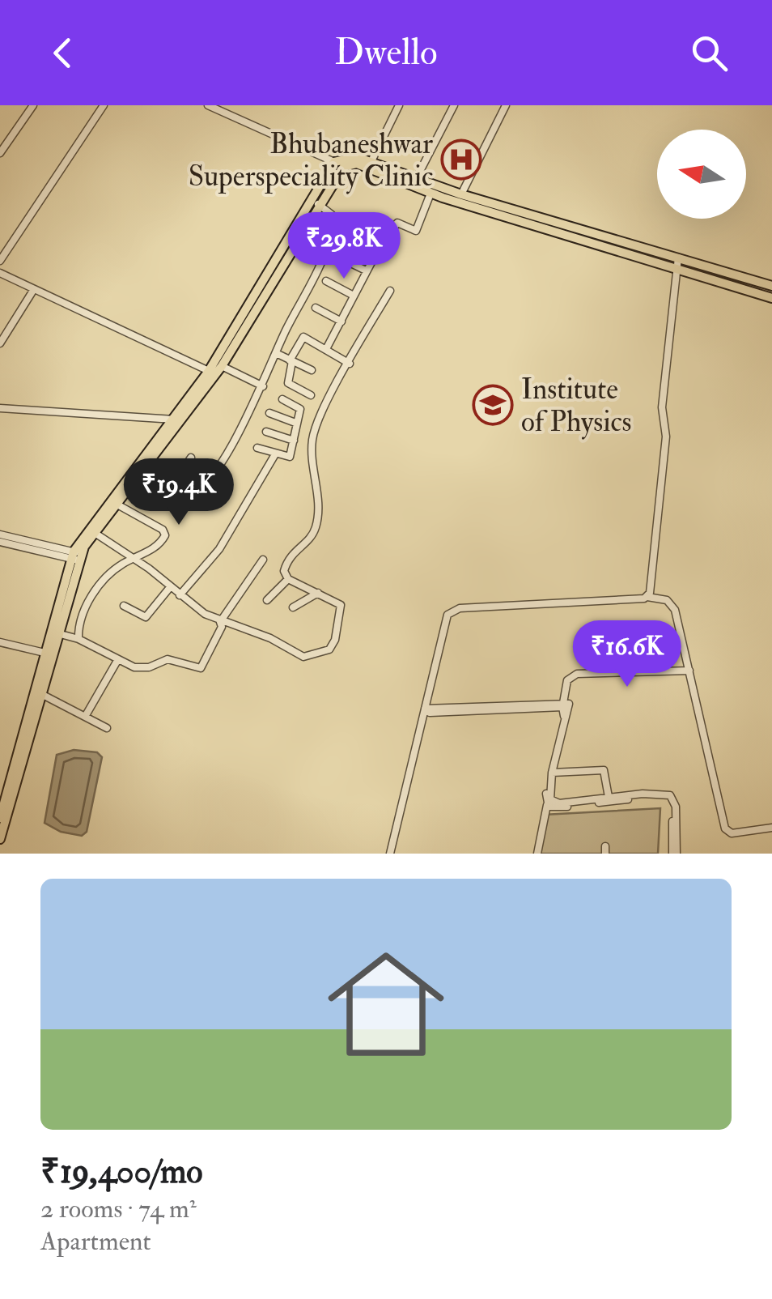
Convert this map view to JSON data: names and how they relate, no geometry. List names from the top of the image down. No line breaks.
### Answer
{"places":{"hospital":["Bhubaneshwar Superspeciality Clinic"],"school or university":["Institute of Physics"]},"north":"left","page":{"header":"Dwello","price":["₹29.8K","₹19.4K","₹16.6K"],"list":[{"name":"₹19,400/mo","note":"2 rooms · 74 m² · Apartment"}]}}
